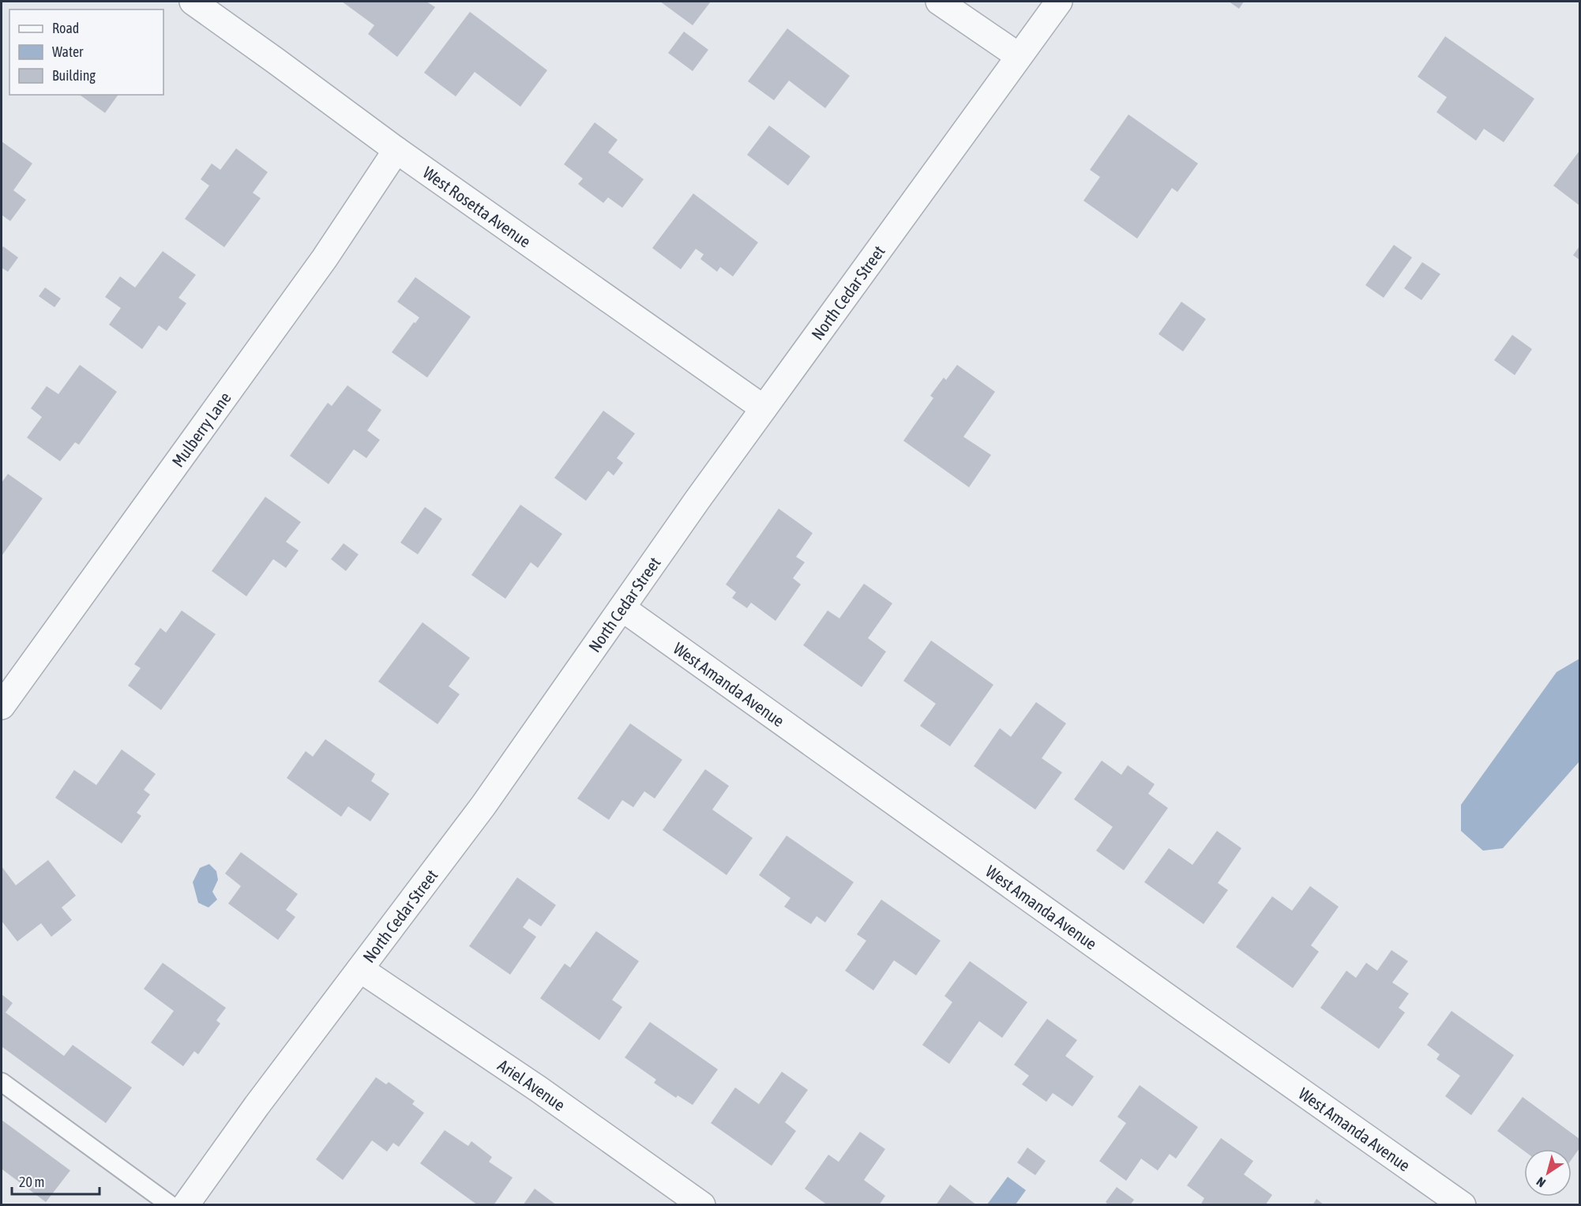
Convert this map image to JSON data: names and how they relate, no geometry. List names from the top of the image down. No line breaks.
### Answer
{"streets":{"street":["West Rosetta Avenue","North Cedar Street","Mulberry Lane","West Amanda Avenue","Ariel Avenue"]},"crossings":[["West Rosetta Avenue","North Cedar Street"],["West Rosetta Avenue","Mulberry Lane"],["North Cedar Street","West Amanda Avenue"],["North Cedar Street","Ariel Avenue"]],"legend":["Road","Water","Building"],"scale_bar":"20 m","north":"bottom left"}
